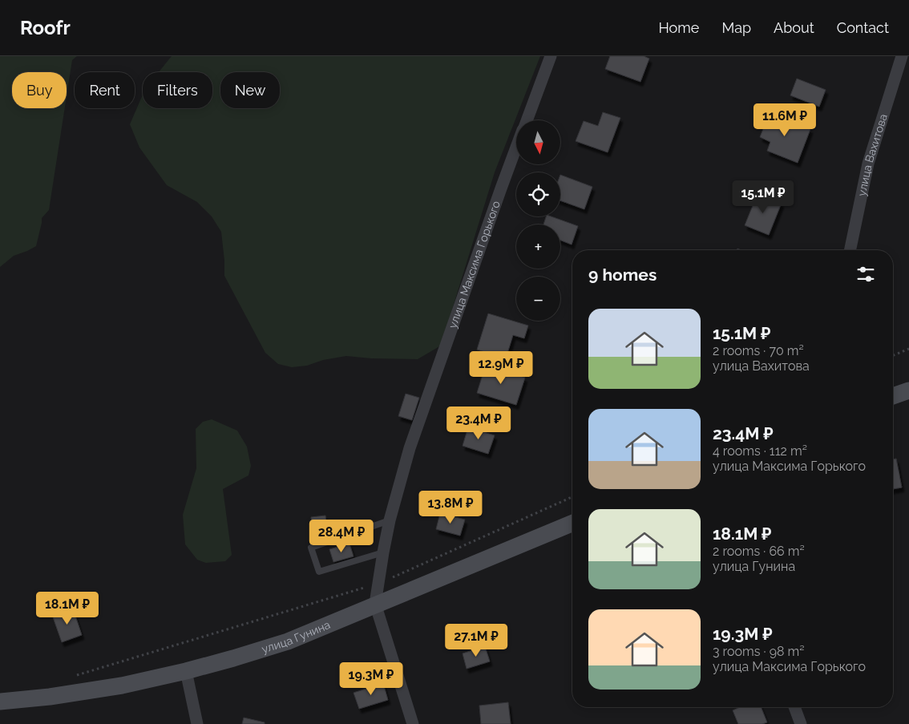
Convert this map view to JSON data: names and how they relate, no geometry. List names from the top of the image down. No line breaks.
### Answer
{"streets":{"main road":["улица Гунина"],"street":["улица Вахитова","улица Максима Горького"]},"crossings":[["улица Максима Горького","улица Гунина"]],"north":"bottom","page":{"header":"Roofr","nav":["Home","Map","About","Contact"],"chip":["Buy","Rent","Filters","New"],"price":["11.6M ₽","15.1M ₽","12.9M ₽","23.4M ₽","13.8M ₽","28.4M ₽","18.1M ₽","27.1M ₽","19.3M ₽"],"map_buttons":["+","−"],"heading":"9 homes","list":[{"name":"15.1M ₽","note":"2 rooms · 70 m² · улица Вахитова"},{"name":"23.4M ₽","note":"4 rooms · 112 m² · улица Максима Горького"},{"name":"18.1M ₽","note":"2 rooms · 66 m² · улица Гунина"},{"name":"19.3M ₽","note":"3 rooms · 98 m² · улица Максима Горького"}]}}
